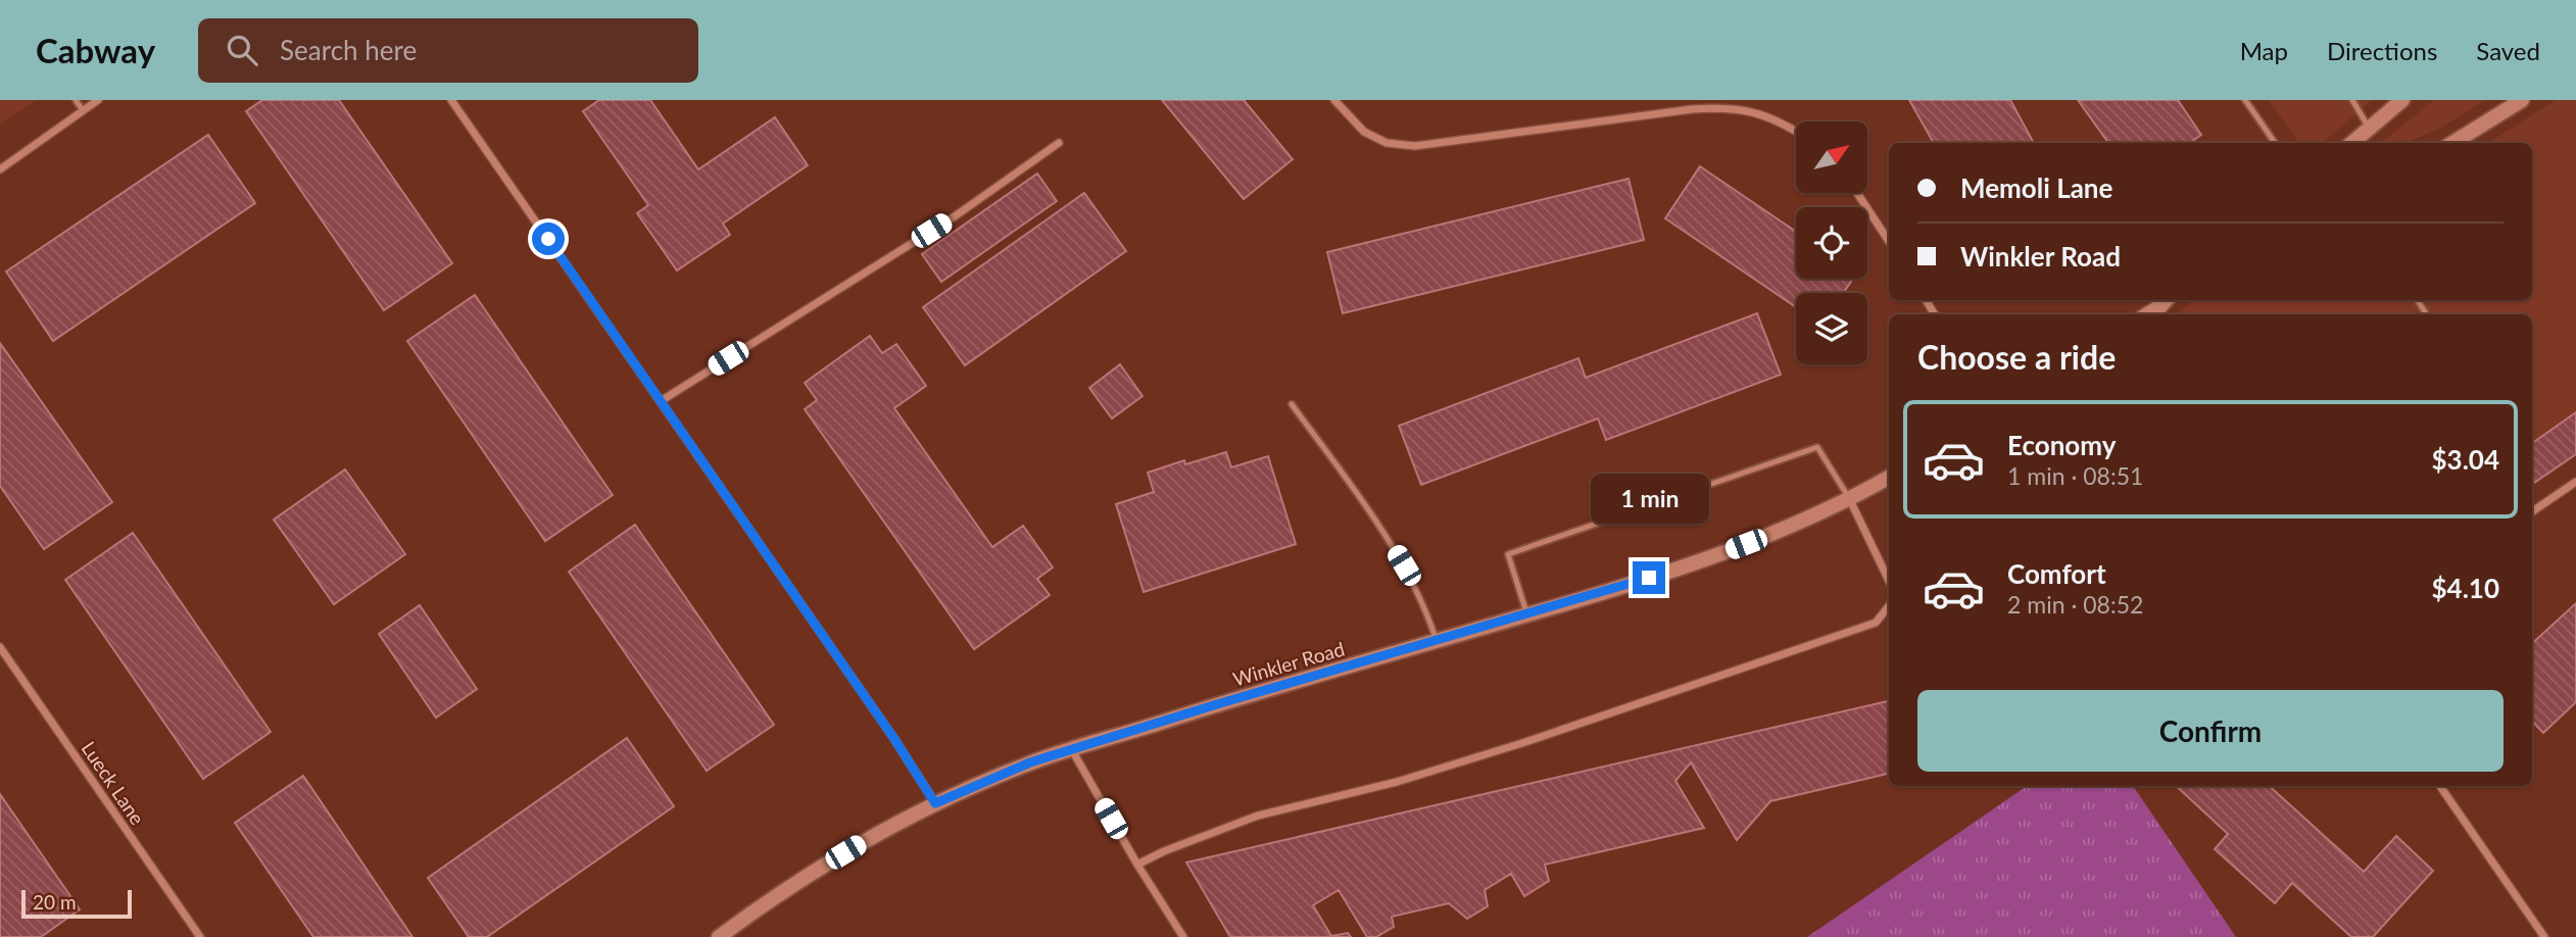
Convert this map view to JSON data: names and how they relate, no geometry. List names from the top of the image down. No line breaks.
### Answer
{"streets":{"street":["Winkler Road","Lueck Lane"]},"scale_bar":"20 m","north":"top right","page":{"header":"Cabway","search":"Search here","nav":["Map","Directions","Saved"],"banner":["Memoli Lane","Winkler Road"],"heading":"Choose a ride","list":[{"name":"Economy","note":"1 min · 08:51","value":"$3.04"},{"name":"Comfort","note":"2 min · 08:52","value":"$4.10"}],"bubble":"1 min","buttons":"Confirm","scale":"20 m"}}
